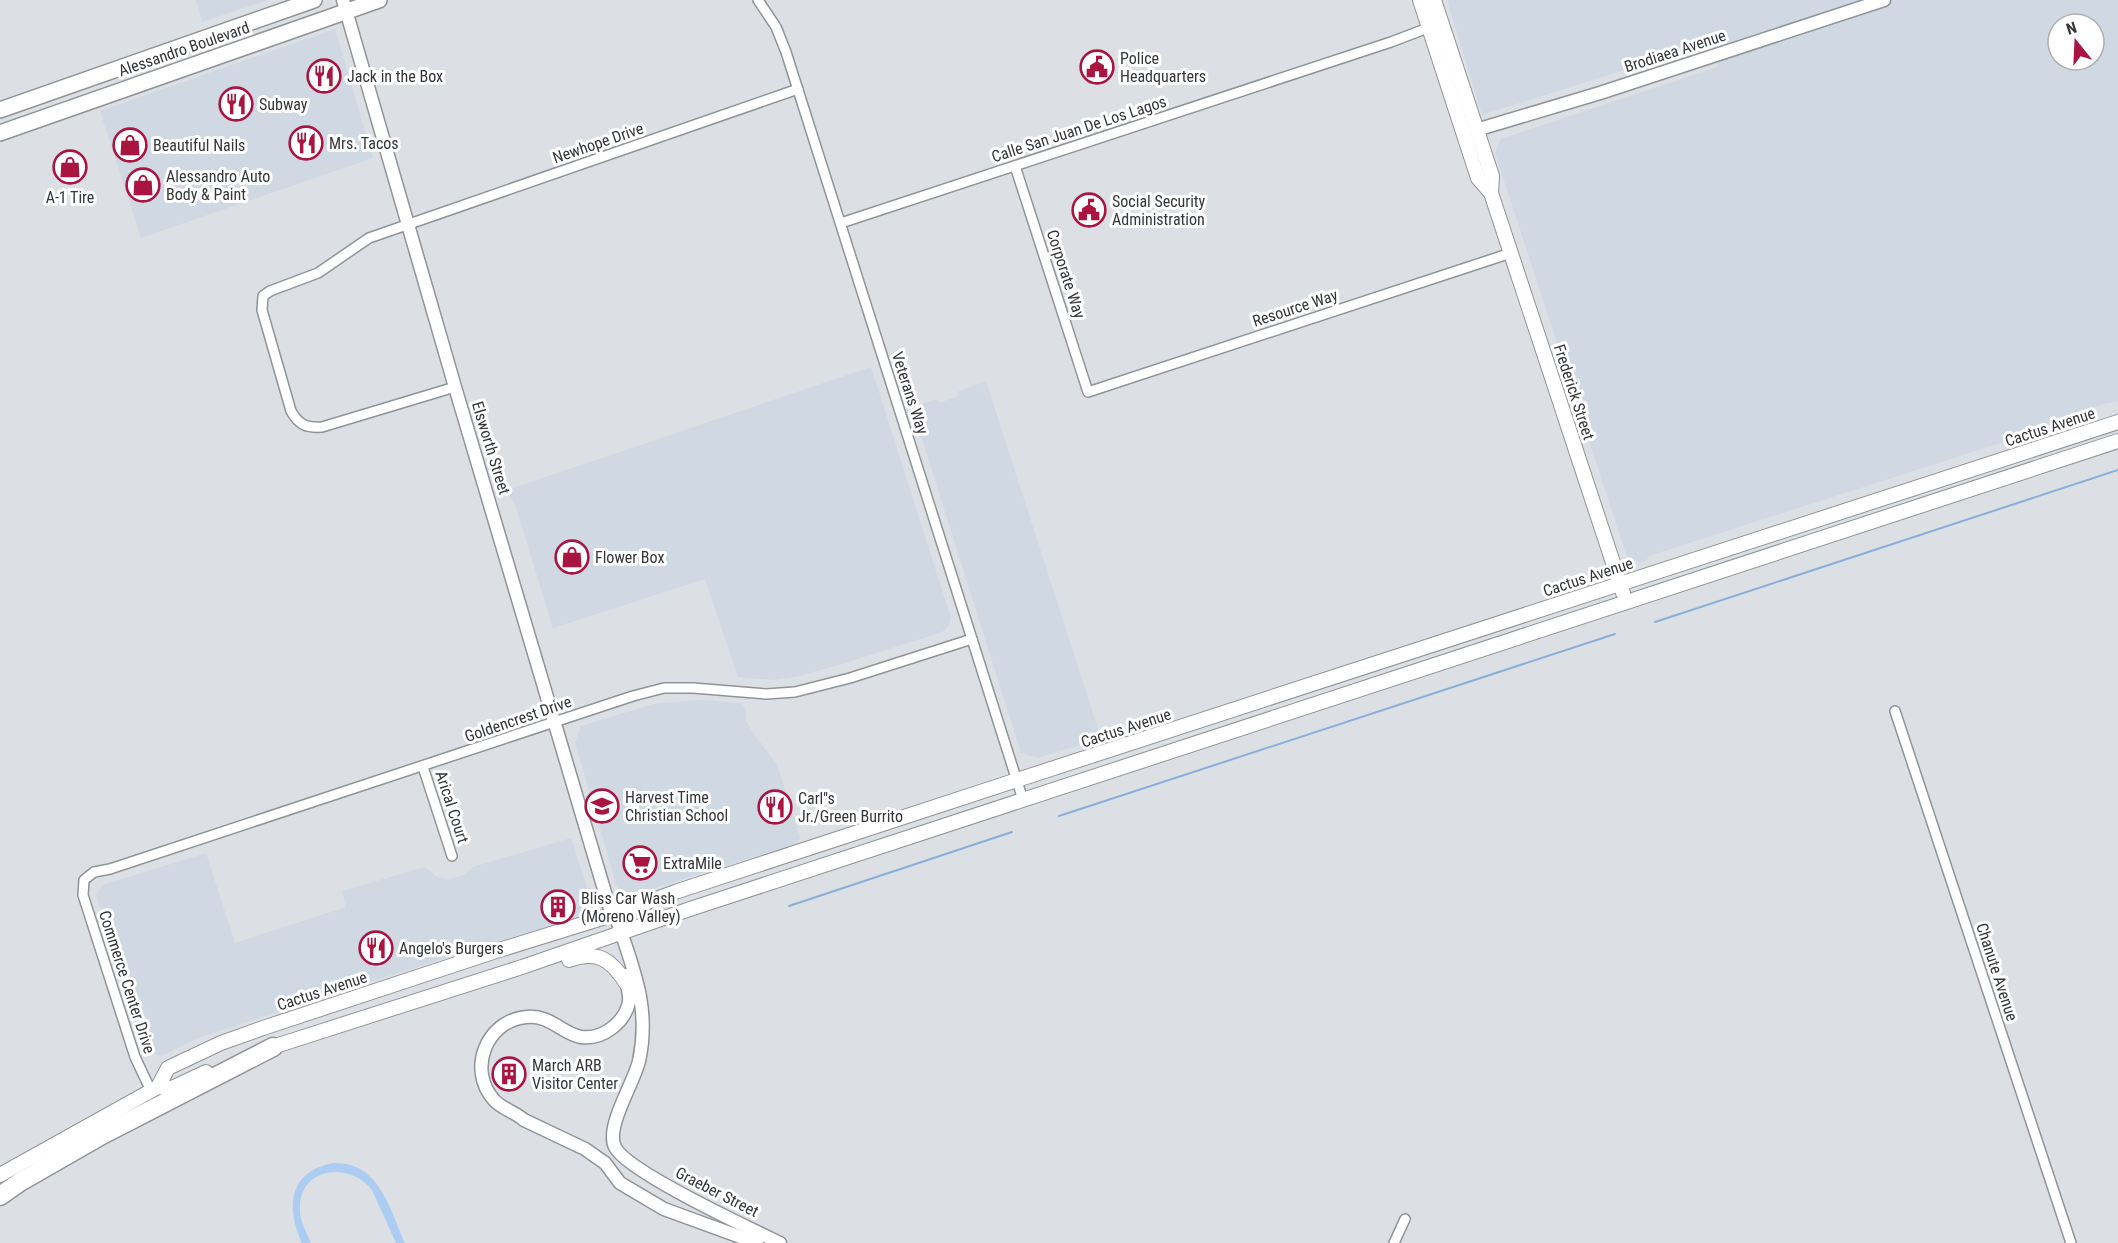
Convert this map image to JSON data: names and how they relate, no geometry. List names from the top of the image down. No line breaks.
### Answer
{"streets":{"main road":["Alessandro Boulevard","Frederick Street","Cactus Avenue"],"street":["Brodiaea Avenue","Calle San Juan De Los Lagos","Newhope Drive","Corporate Way","Resource Way","Veterans Way","Elsworth Street","Goldencrest Drive","Arical Court","Chanute Avenue","Commerce Center Drive","Graeber Street"]},"crossings":[["Alessandro Boulevard","Elsworth Street"],["Brodiaea Avenue","Frederick Street"],["Calle San Juan De Los Lagos","Corporate Way"],["Calle San Juan De Los Lagos","Frederick Street"],["Calle San Juan De Los Lagos","Veterans Way"],["Newhope Drive","Veterans Way"],["Newhope Drive","Elsworth Street"],["Corporate Way","Resource Way"],["Resource Way","Frederick Street"],["Frederick Street","Cactus Avenue"],["Veterans Way","Cactus Avenue"],["Veterans Way","Goldencrest Drive"],["Cactus Avenue","Elsworth Street"],["Cactus Avenue","Commerce Center Drive"],["Cactus Avenue","Graeber Street"],["Elsworth Street","Goldencrest Drive"],["Elsworth Street","Graeber Street"],["Goldencrest Drive","Arical Court"],["Goldencrest Drive","Commerce Center Drive"]],"places":{"public building":["Police Headquarters","Social Security Administration"],"restaurant":["Jack in the Box","Subway","Mrs. Tacos","Carl''s Jr./Green Burrito","Angelo's Burgers"],"shop":["Beautiful Nails","A-1 Tire","Alessandro Auto Body & Paint","Flower Box"],"school or university":["Harvest Time Christian School"],"supermarket":["ExtraMile"],"building":["Bliss Car Wash (Moreno Valley)","March ARB Visitor Center"]},"north":"top"}
